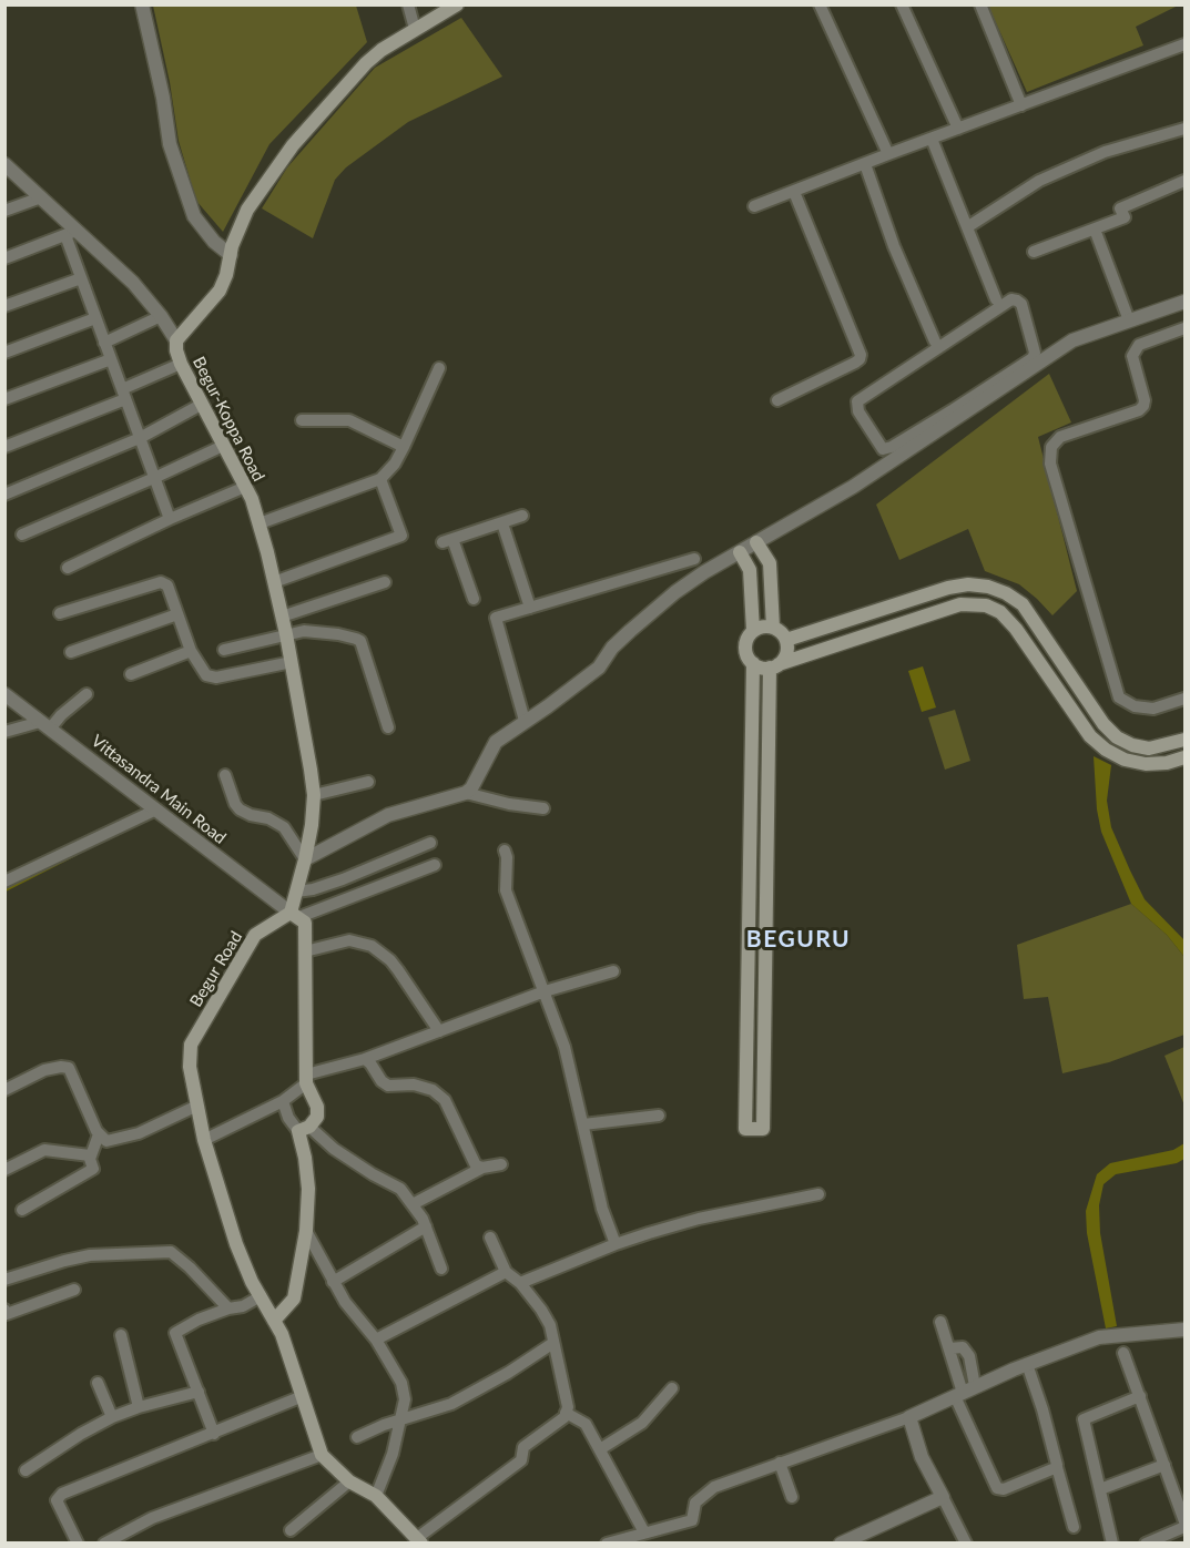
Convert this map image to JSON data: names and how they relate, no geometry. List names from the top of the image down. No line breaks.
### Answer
{"streets":{"main road":["Begur-Koppa Road","Begur Road"],"street":["Vittasandra Main Road"]},"crossings":[["Begur-Koppa Road","Vittasandra Main Road"],["Begur-Koppa Road","Begur Road"],["Vittasandra Main Road","Begur Road"]],"districts":["BEGURU"]}
